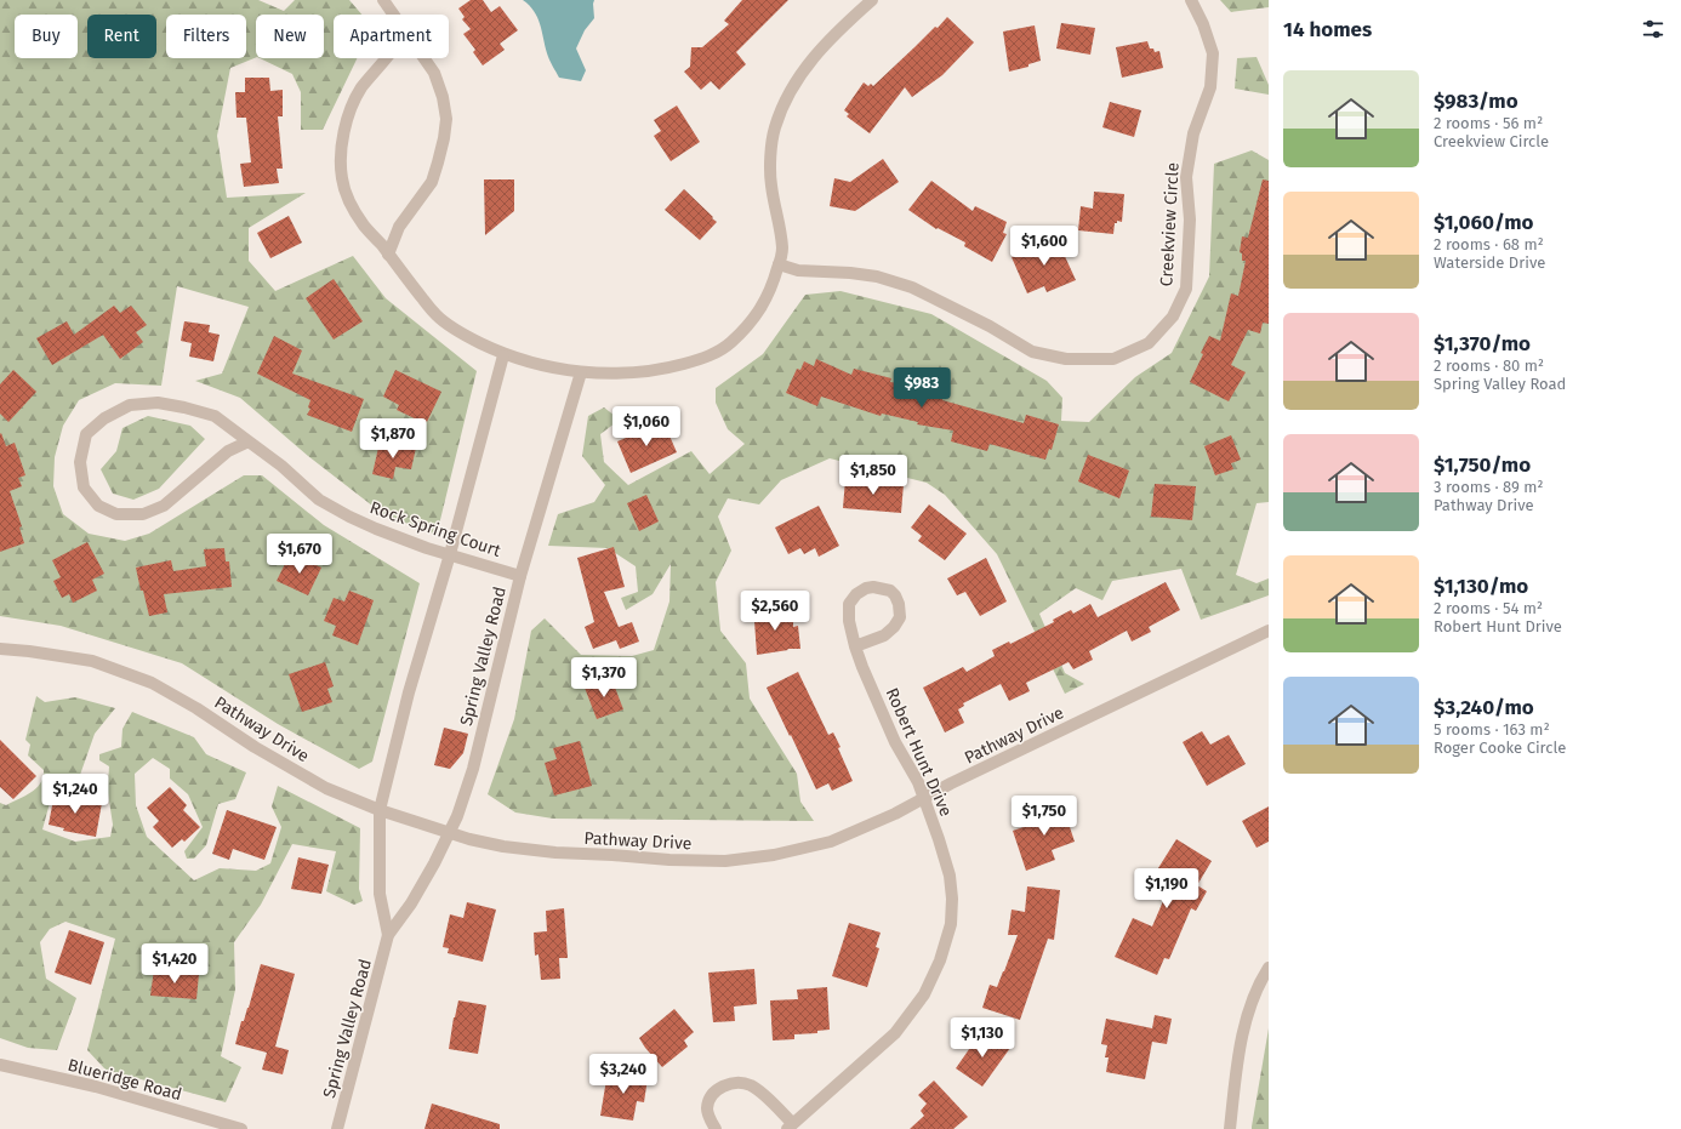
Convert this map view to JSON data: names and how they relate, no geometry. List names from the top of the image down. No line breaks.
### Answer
{"streets":{"street":["Creekview Circle","Rock Spring Court","Spring Valley Road","Pathway Drive","Robert Hunt Drive","Blueridge Road"]},"crossings":[["Rock Spring Court","Spring Valley Road"],["Spring Valley Road","Pathway Drive"],["Pathway Drive","Robert Hunt Drive"]],"page":{"heading":"14 homes","chip":["Buy","Rent","Filters","New","Apartment"],"list":[{"name":"$983/mo","note":"2 rooms · 56 m² · Creekview Circle"},{"name":"$1,060/mo","note":"2 rooms · 68 m² · Waterside Drive"},{"name":"$1,370/mo","note":"2 rooms · 80 m² · Spring Valley Road"},{"name":"$1,750/mo","note":"3 rooms · 89 m² · Pathway Drive"},{"name":"$1,130/mo","note":"2 rooms · 54 m² · Robert Hunt Drive"},{"name":"$3,240/mo","note":"5 rooms · 163 m² · Roger Cooke Circle"}],"price":["$1,600","$983","$1,060","$1,870","$1,850","$1,670","$2,560","$1,370","$1,240","$1,750","$1,190","$1,420","$1,130","$3,240"]}}
